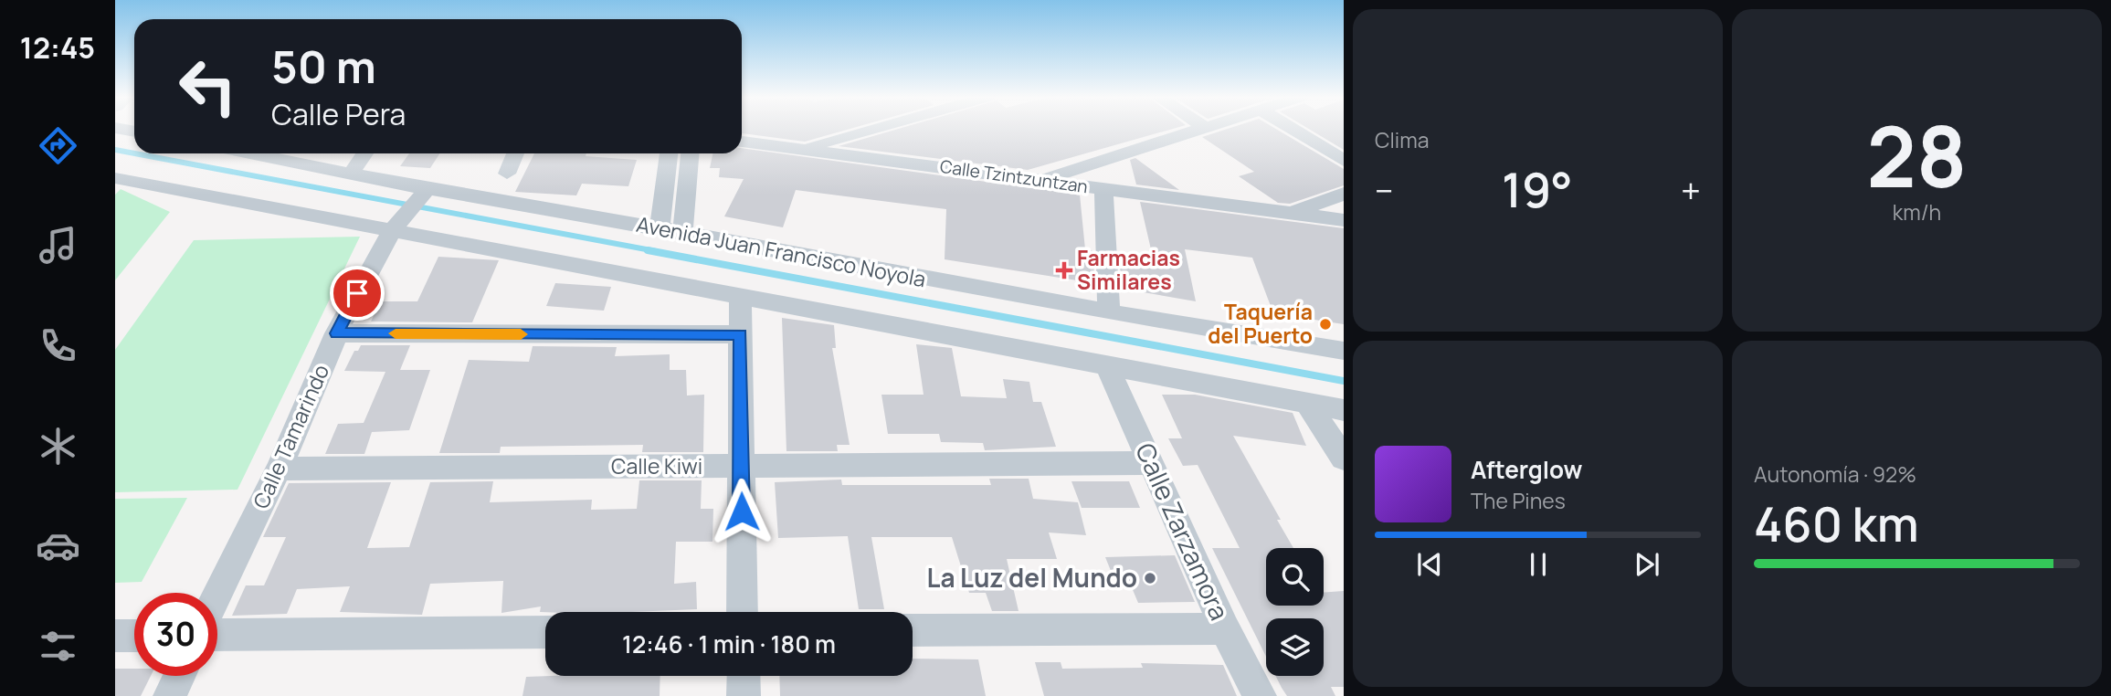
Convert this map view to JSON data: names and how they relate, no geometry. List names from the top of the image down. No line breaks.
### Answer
{"streets":{"street":["Calle Tzintzuntzan","Avenida Juan Francisco Noyola","Calle Tamarindo","Calle Kiwi","Calle Zarzamora"]},"crossings":[["Avenida Juan Francisco Noyola","Calle Tamarindo"],["Calle Tamarindo","Calle Kiwi"],["Calle Kiwi","Calle Zarzamora"]],"places":{"health":["Farmacias Similares"],"other":["Taquería del Puerto","La Luz del Mundo"]},"page":{"tabs":"12:45","tile":["Clima",["28","km/h"],["Autonomía · 92%","460 km"]],"turn":["50 m","Calle Pera"],"heat":["−","19°","+"],"song":["Afterglow","The Pines"],"limit":"30","trip":"12:46 · 1 min · 180 m"}}
